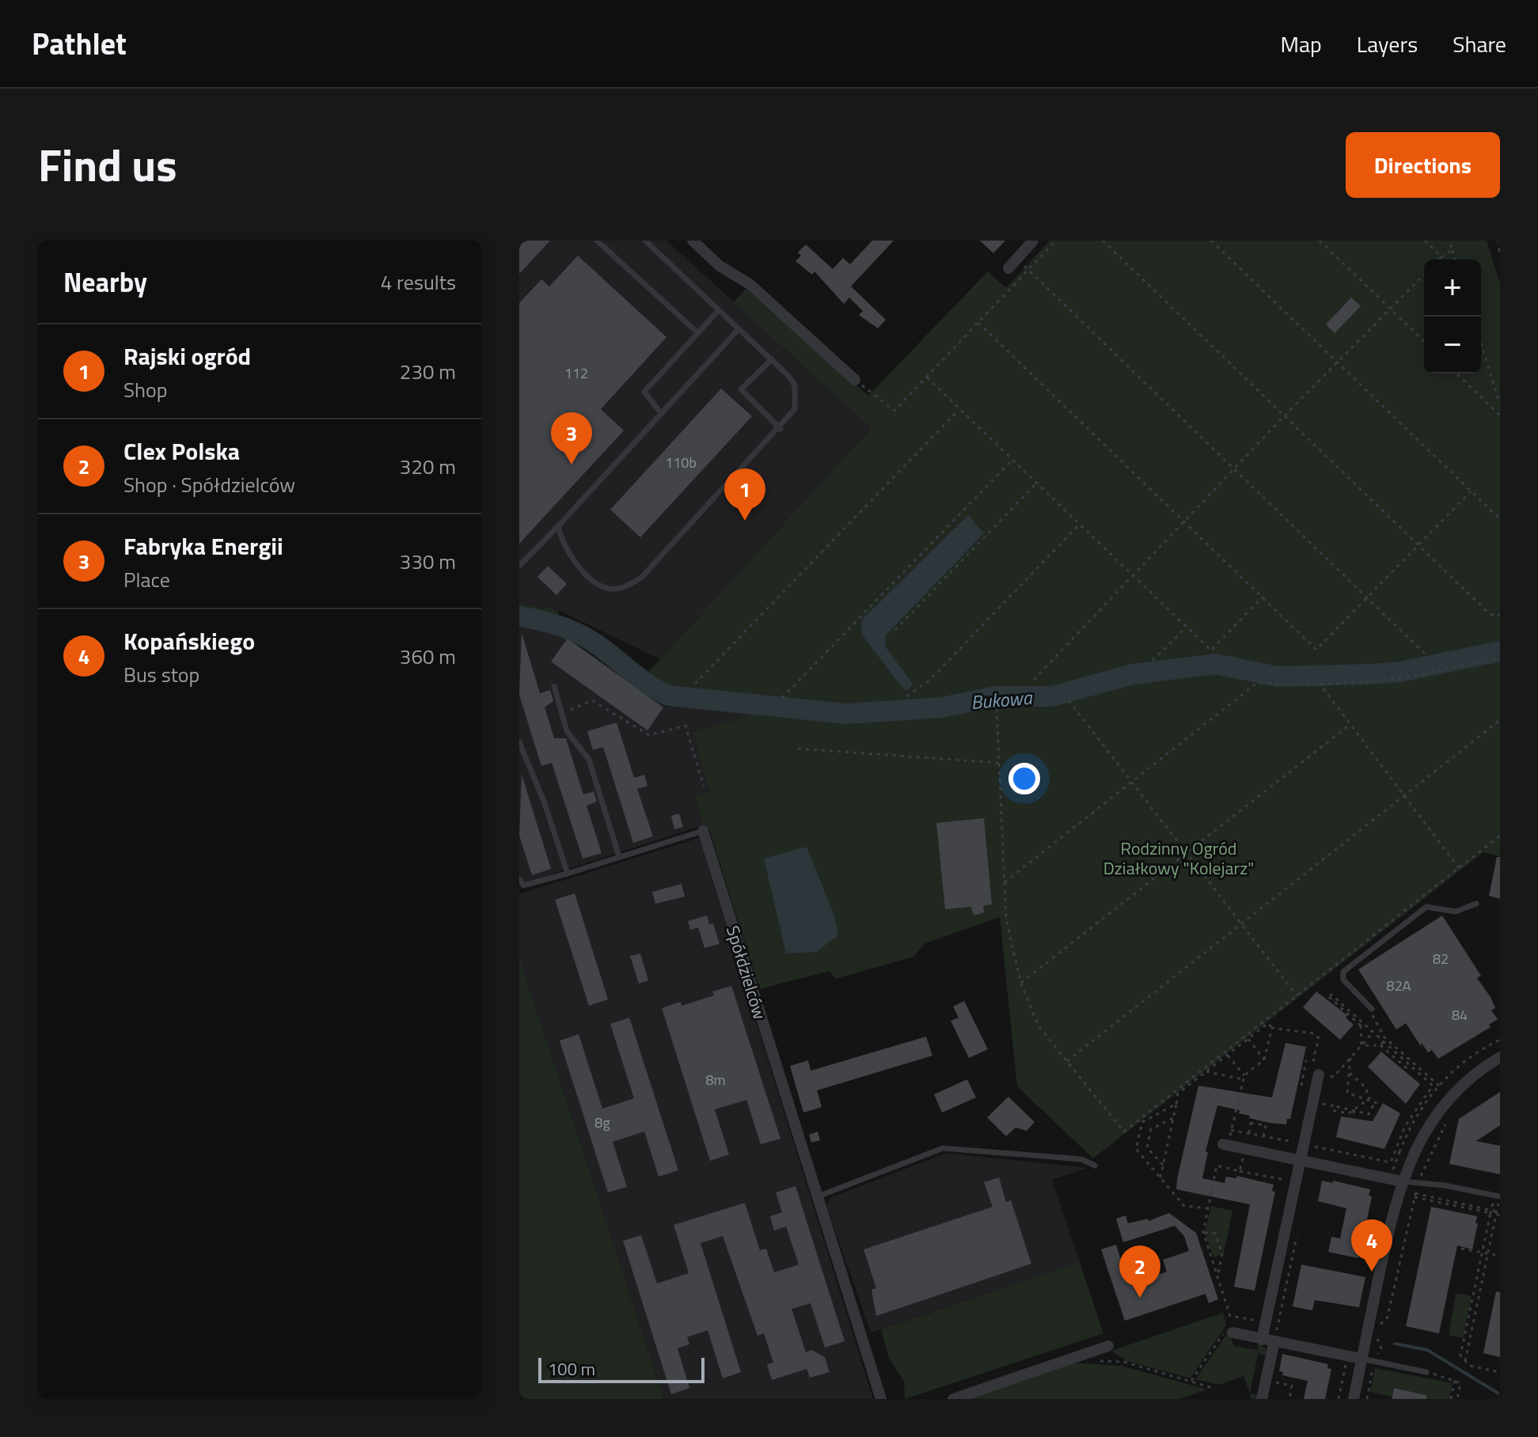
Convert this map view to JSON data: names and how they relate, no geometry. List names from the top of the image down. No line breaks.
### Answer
{"streets":{"street":["Spółdzielców"]},"water":["Bukowa"],"parks":["Rodzinny Ogród Działkowy \"Kolejarz\""],"house_numbers":["112","110b","82","82A","84","8m","8g"],"scale_bar":"100 m","page":{"header":"Pathlet","nav":["Map","Layers","Share"],"title":"Find us","buttons":"Directions","heading":["Nearby","4 results"],"map_buttons":["+","−"],"list":[{"mark":"1","name":"Rajski ogród","note":"Shop","value":"230 m"},{"mark":"2","name":"Clex Polska","note":"Shop · Spółdzielców","value":"320 m"},{"mark":"3","name":"Fabryka Energii","note":"Place","value":"330 m"},{"mark":"4","name":"Kopańskiego","note":"Bus stop","value":"360 m"}],"pins":["3","1","4","2"],"scale":"100 m"}}
